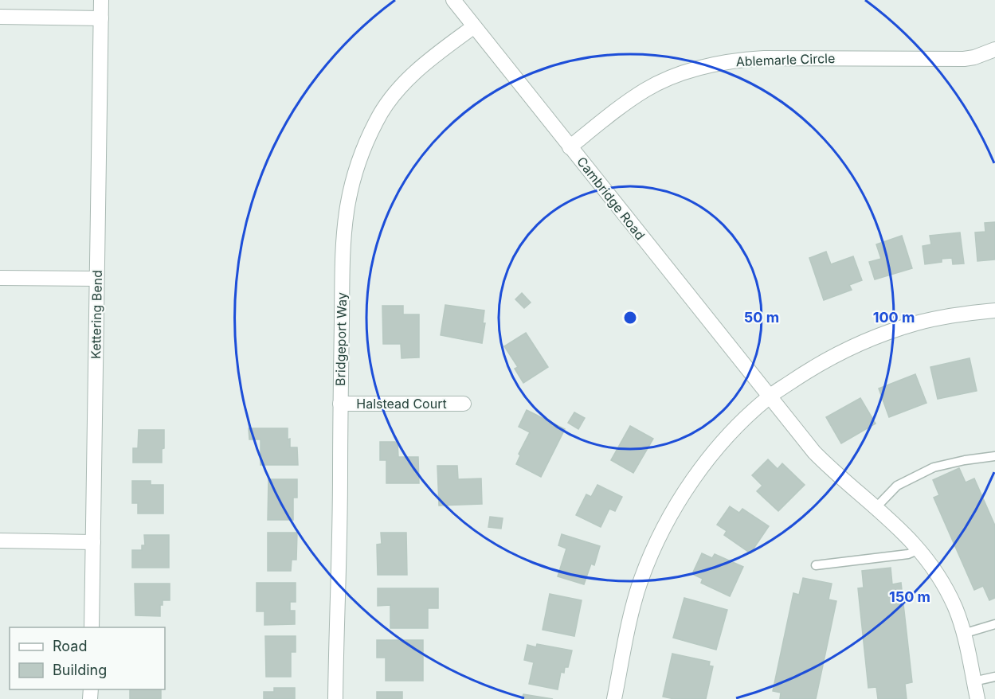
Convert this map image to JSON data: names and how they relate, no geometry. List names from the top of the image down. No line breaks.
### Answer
{"streets":{"street":["Ablemarle Circle","Cambridge Road","Kettering Bend","Bridgeport Way","Halstead Court"]},"crossings":[["Ablemarle Circle","Cambridge Road"],["Cambridge Road","Bridgeport Way"],["Bridgeport Way","Halstead Court"]],"legend":["Road","Building"],"rings":["50 m","100 m","150 m"]}
